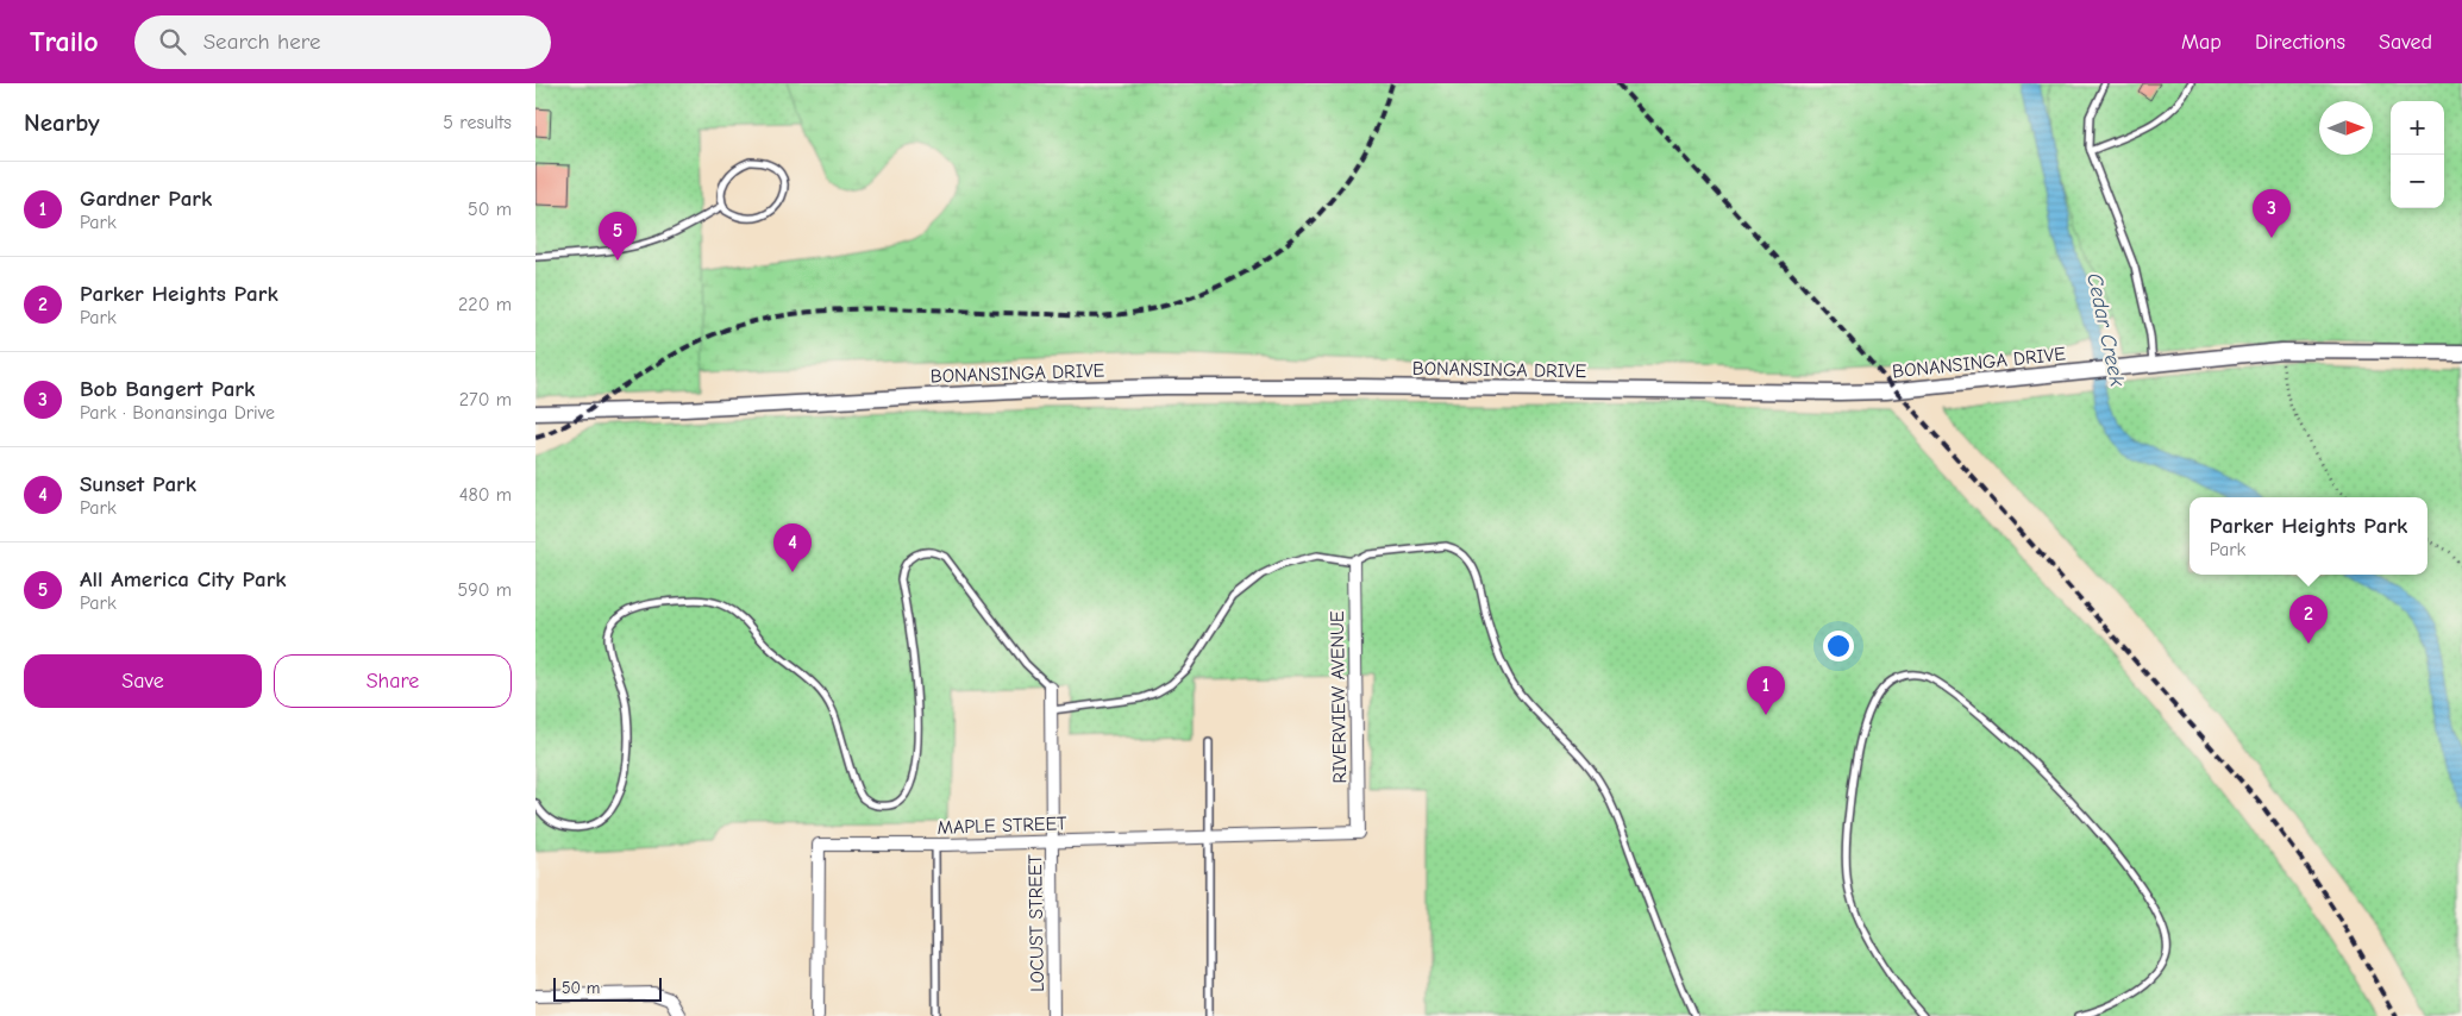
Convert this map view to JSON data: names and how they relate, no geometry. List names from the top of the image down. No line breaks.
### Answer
{"streets":{"street":["BONANSINGA DRIVE","RIVERVIEW AVENUE","MAPLE STREET","LOCUST STREET"]},"crossings":[["RIVERVIEW AVENUE","MAPLE STREET"],["MAPLE STREET","LOCUST STREET"]],"water":["Cedar Creek"],"scale_bar":"50 m","north":"right","page":{"header":"Trailo","search":"Search here","nav":["Map","Directions","Saved"],"heading":["Nearby","5 results"],"map_buttons":["+","−"],"list":[{"mark":"1","name":"Gardner Park","note":"Park","value":"50 m"},{"mark":"2","name":"Parker Heights Park","note":"Park","value":"220 m"},{"mark":"3","name":"Bob Bangert Park","note":"Park · Bonansinga Drive","value":"270 m"},{"mark":"4","name":"Sunset Park","note":"Park","value":"480 m"},{"mark":"5","name":"All America City Park","note":"Park","value":"590 m"}],"pins":["3","5","4","2","1"],"popup":["Parker Heights Park","Park"],"buttons":["Save","Share"],"scale":"50 m"}}
